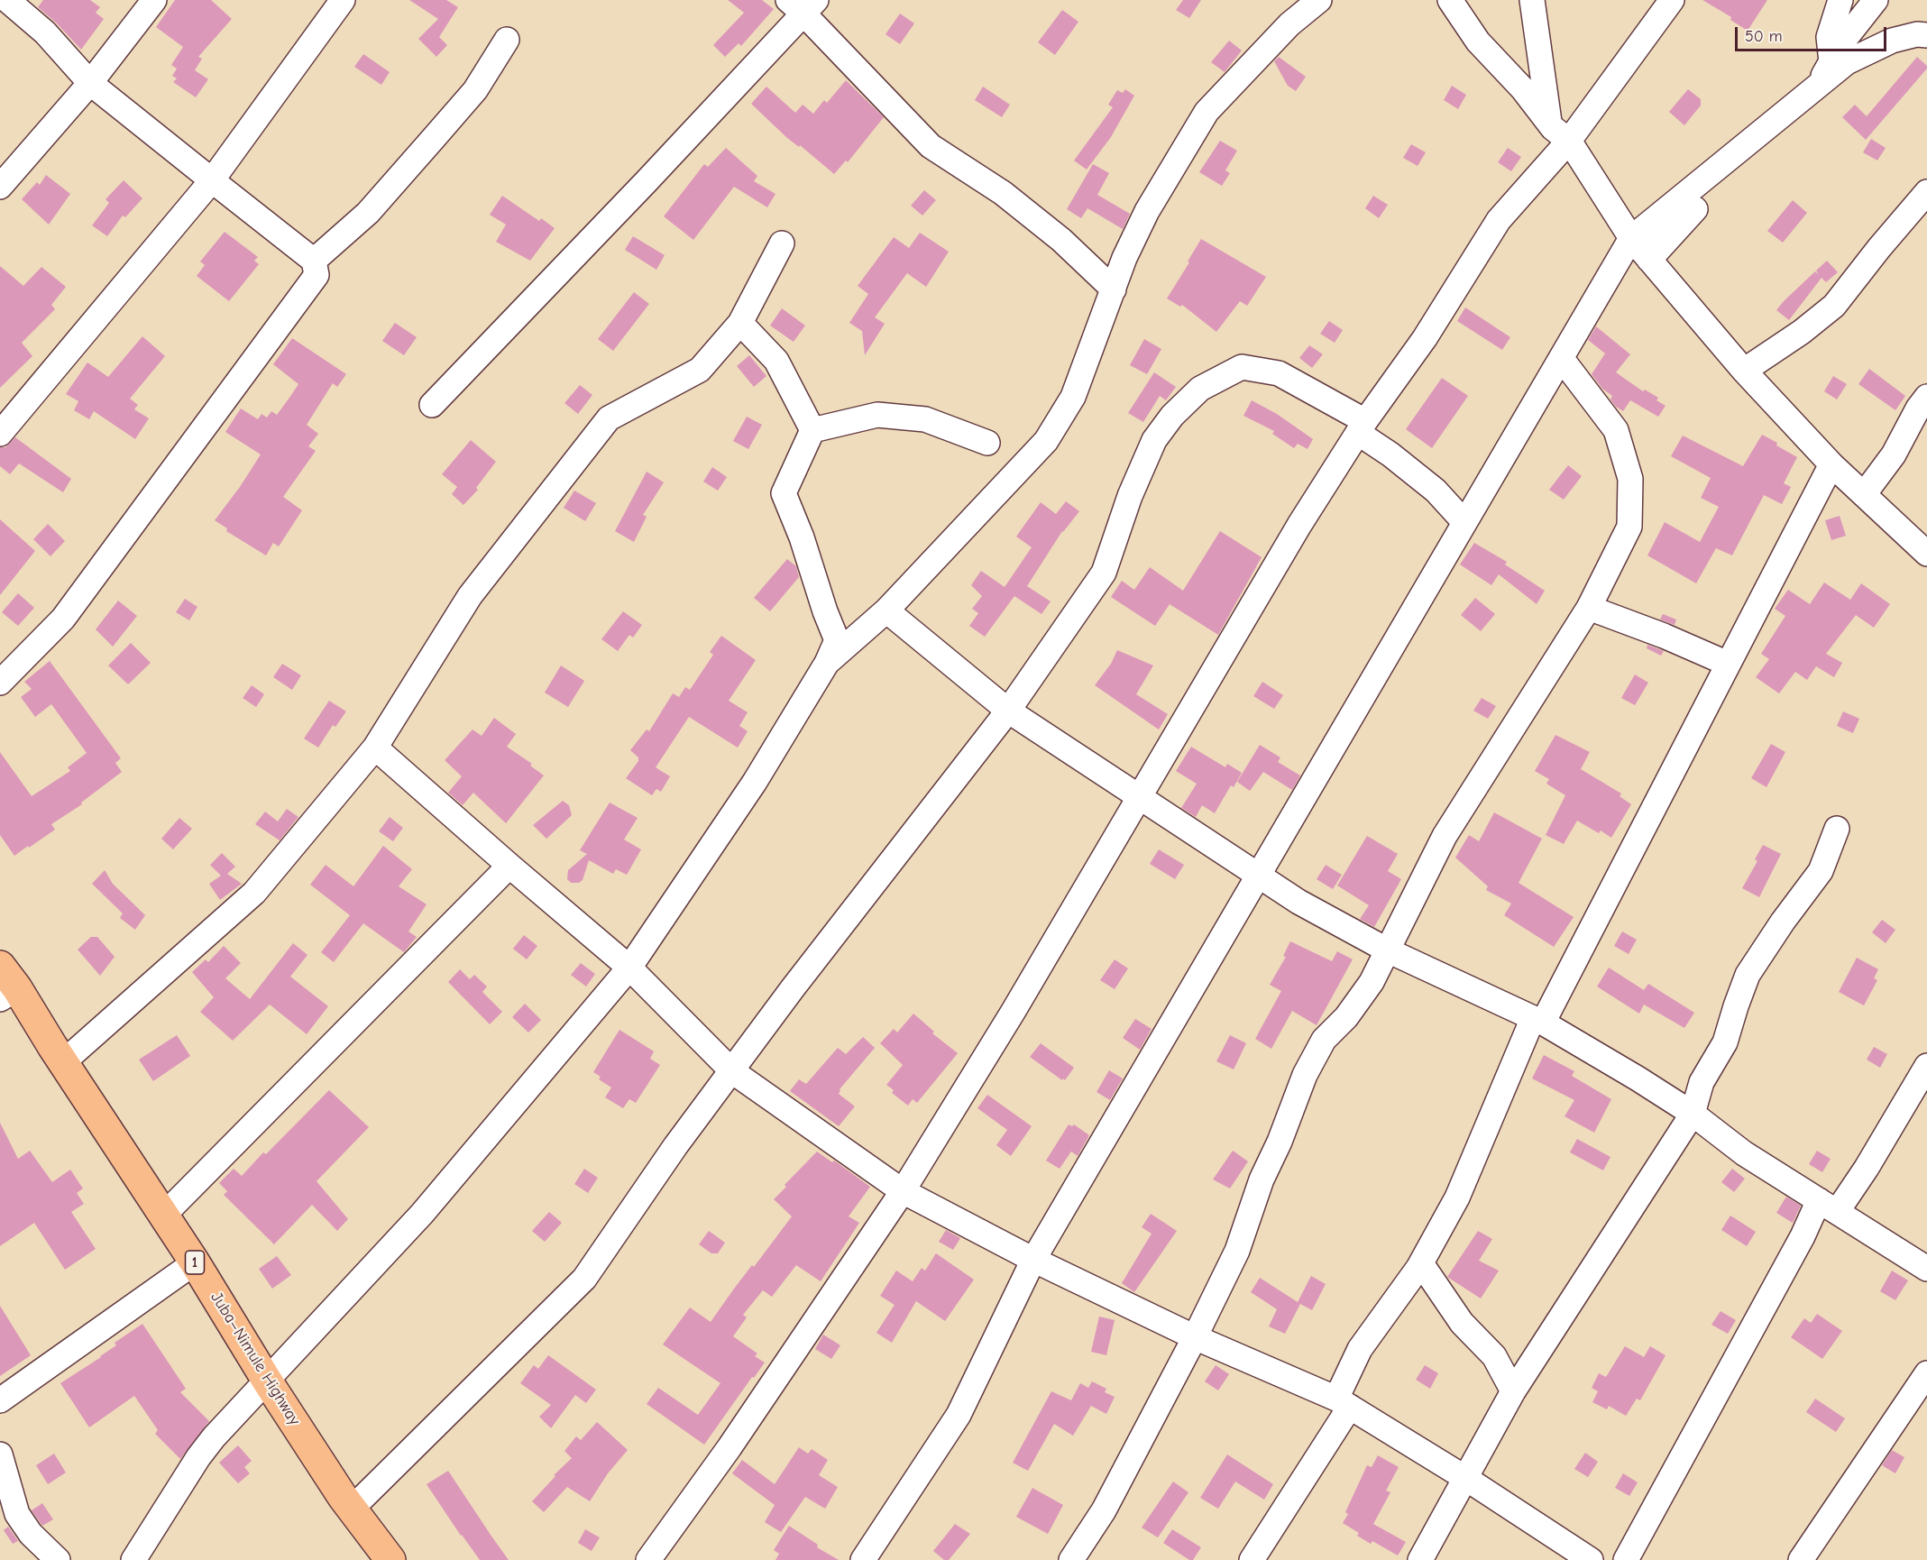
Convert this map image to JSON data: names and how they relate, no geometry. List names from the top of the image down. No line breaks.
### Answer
{"streets":{"main road":["1","Juba–Nimule Highway"]},"scale_bar":"50 m"}
